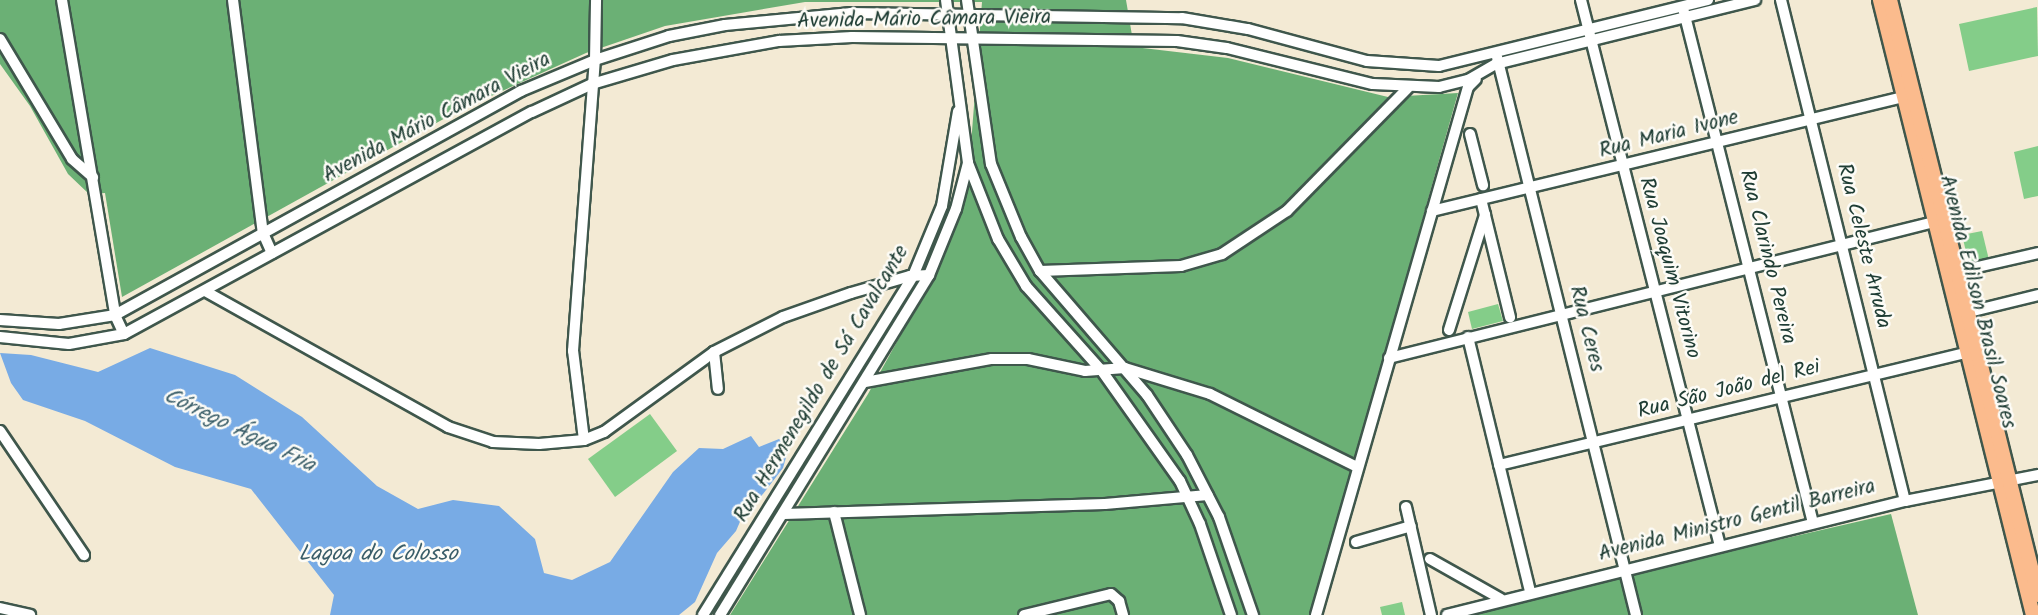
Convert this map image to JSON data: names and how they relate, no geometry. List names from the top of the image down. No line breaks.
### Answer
{"streets":{"main road":["Avenida Edilson Brasil Soares"],"street":["Avenida Mário Câmara Vieira","Rua Maria Ivone","Rua Celeste Arruda","Rua Clarindo Pereira","Rua Joaquim Vitorino","Rua Ceres","Rua Hermenegildo de Sá Cavalcante","Rua São João del Rei","Avenida Ministro Gentil Barreira"]},"crossings":[["Avenida Mário Câmara Vieira","Rua Clarindo Pereira"],["Avenida Mário Câmara Vieira","Rua Joaquim Vitorino"],["Avenida Mário Câmara Vieira","Rua Ceres"],["Rua Maria Ivone","Rua Celeste Arruda"],["Rua Maria Ivone","Rua Clarindo Pereira"],["Rua Maria Ivone","Rua Joaquim Vitorino"],["Rua Maria Ivone","Avenida Edilson Brasil Soares"],["Rua Maria Ivone","Rua Ceres"],["Rua Celeste Arruda","Rua São João del Rei"],["Rua Celeste Arruda","Avenida Ministro Gentil Barreira"],["Rua Clarindo Pereira","Rua São João del Rei"],["Rua Clarindo Pereira","Avenida Ministro Gentil Barreira"],["Rua Joaquim Vitorino","Rua São João del Rei"],["Rua Joaquim Vitorino","Avenida Ministro Gentil Barreira"],["Avenida Edilson Brasil Soares","Rua São João del Rei"],["Avenida Edilson Brasil Soares","Avenida Ministro Gentil Barreira"],["Rua Ceres","Rua São João del Rei"],["Rua Ceres","Avenida Ministro Gentil Barreira"]],"water":["Córrego Água Fria","Lagoa do Colosso"]}
